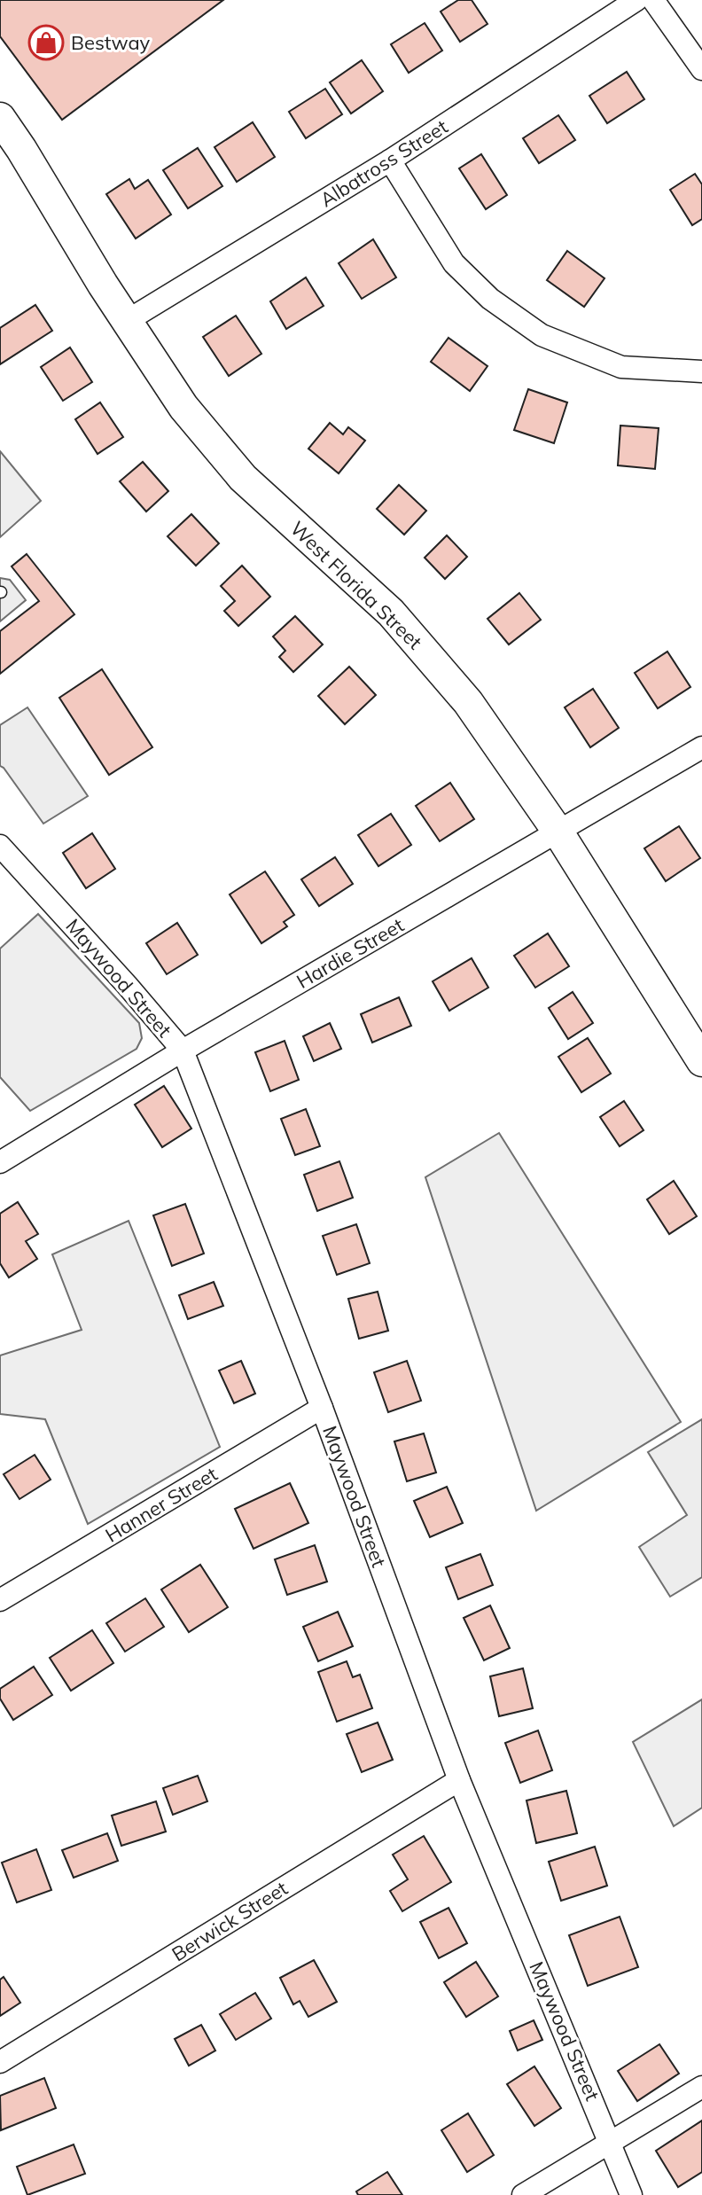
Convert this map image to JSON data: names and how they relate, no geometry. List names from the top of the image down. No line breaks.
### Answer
{"streets":{"main road":["West Florida Street"],"street":["Albatross Street","Hardie Street","Maywood Street","Hanner Street","Berwick Street"]},"crossings":[["Albatross Street","West Florida Street"],["West Florida Street","Hardie Street"],["Hardie Street","Maywood Street"],["Maywood Street","Hanner Street"],["Maywood Street","Berwick Street"]],"places":{"shop":["Bestway"]}}
